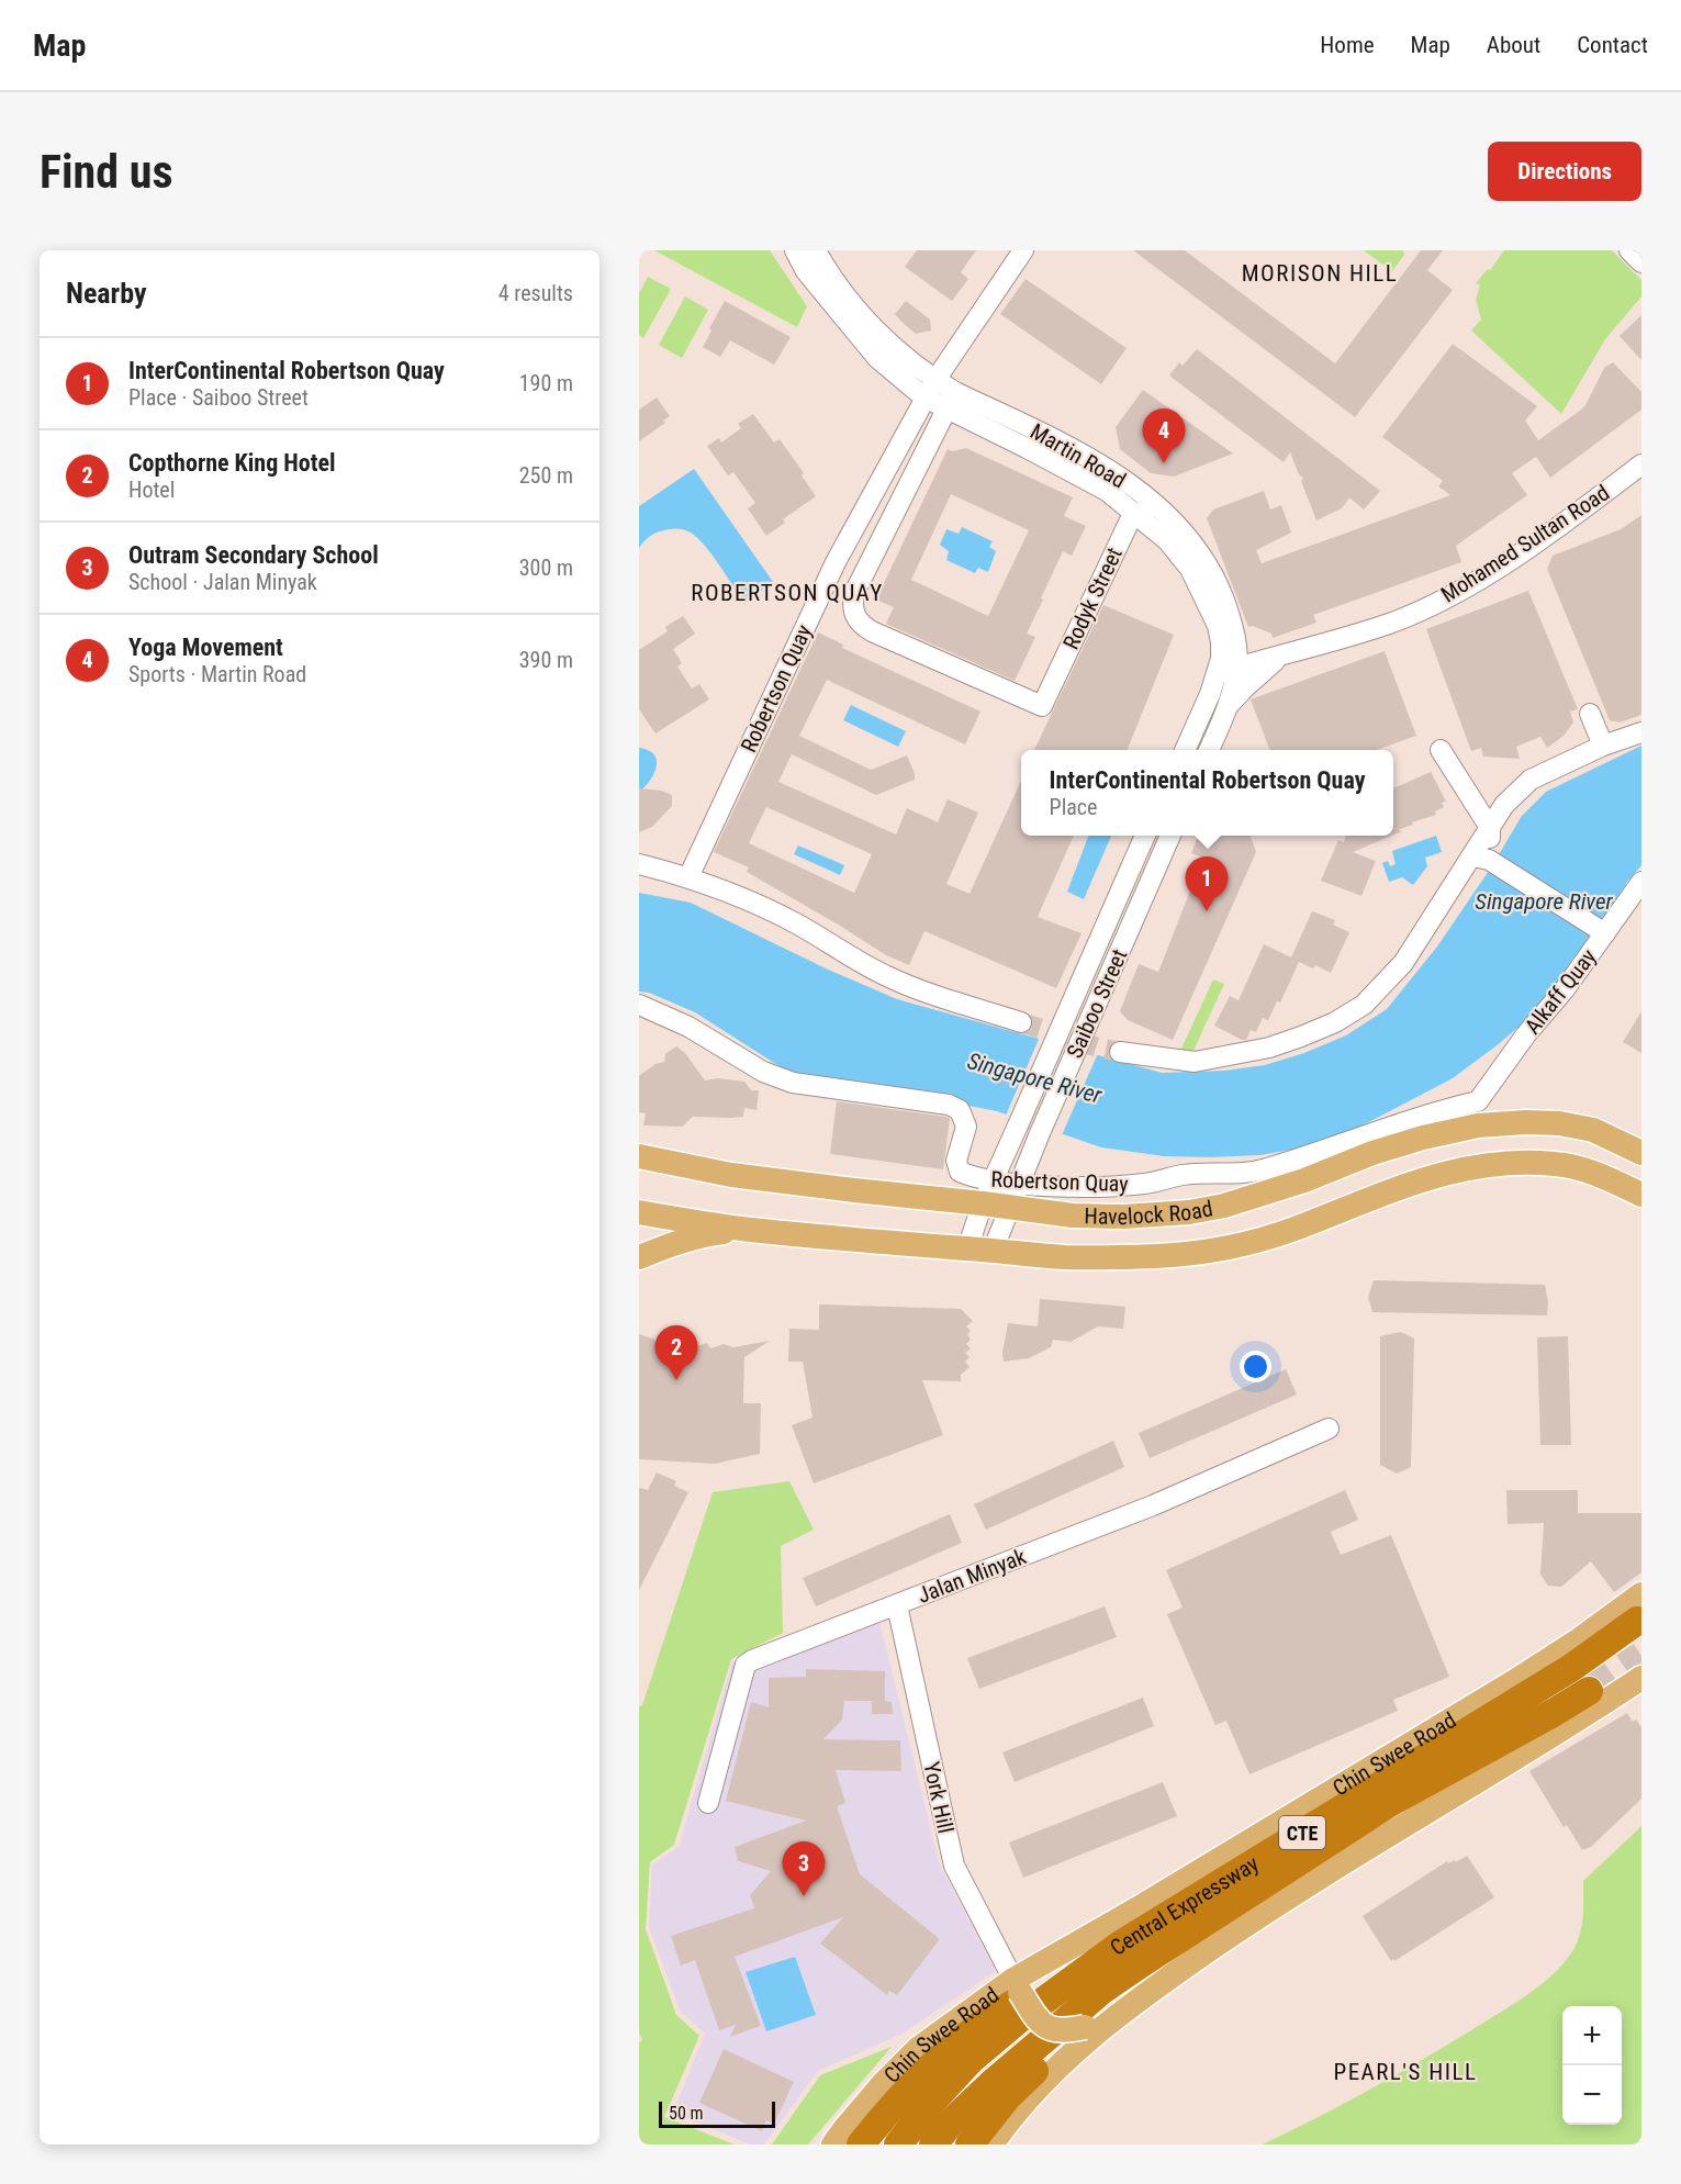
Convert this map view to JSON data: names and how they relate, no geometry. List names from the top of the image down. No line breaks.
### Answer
{"streets":{"highway":["CTE","Central Expressway"],"main road":["Havelock Road","Chin Swee Road"],"street":["Martin Road","Mohamed Sultan Road","Rodyk Street","Robertson Quay","Alkaff Quay","Saiboo Street","Jalan Minyak","York Hill"]},"crossings":[["Martin Road","Mohamed Sultan Road"],["Martin Road","Rodyk Street"],["Martin Road","Robertson Quay"],["Robertson Quay","Alkaff Quay"],["Robertson Quay","Saiboo Street"],["Robertson Quay","Havelock Road"],["Saiboo Street","Havelock Road"],["Jalan Minyak","York Hill"],["Chin Swee Road","York Hill"],["Chin Swee Road","Central Expressway"]],"districts":["MORISON HILL","ROBERTSON QUAY","PEARL'S HILL"],"water":["Singapore River"],"scale_bar":"50 m","page":{"header":"Map","nav":["Home","Map","About","Contact"],"buttons":"Directions","title":"Find us","heading":["Nearby","4 results"],"list":[{"mark":"1","name":"InterContinental Robertson Quay","note":"Place · Saiboo Street","value":"190 m"},{"mark":"2","name":"Copthorne King Hotel","note":"Hotel","value":"250 m"},{"mark":"3","name":"Outram Secondary School","note":"School · Jalan Minyak","value":"300 m"},{"mark":"4","name":"Yoga Movement","note":"Sports · Martin Road","value":"390 m"}],"pins":["4","1","2","3"],"popup":["InterContinental Robertson Quay","Place"],"map_buttons":["+","−"],"scale":"50 m"}}
